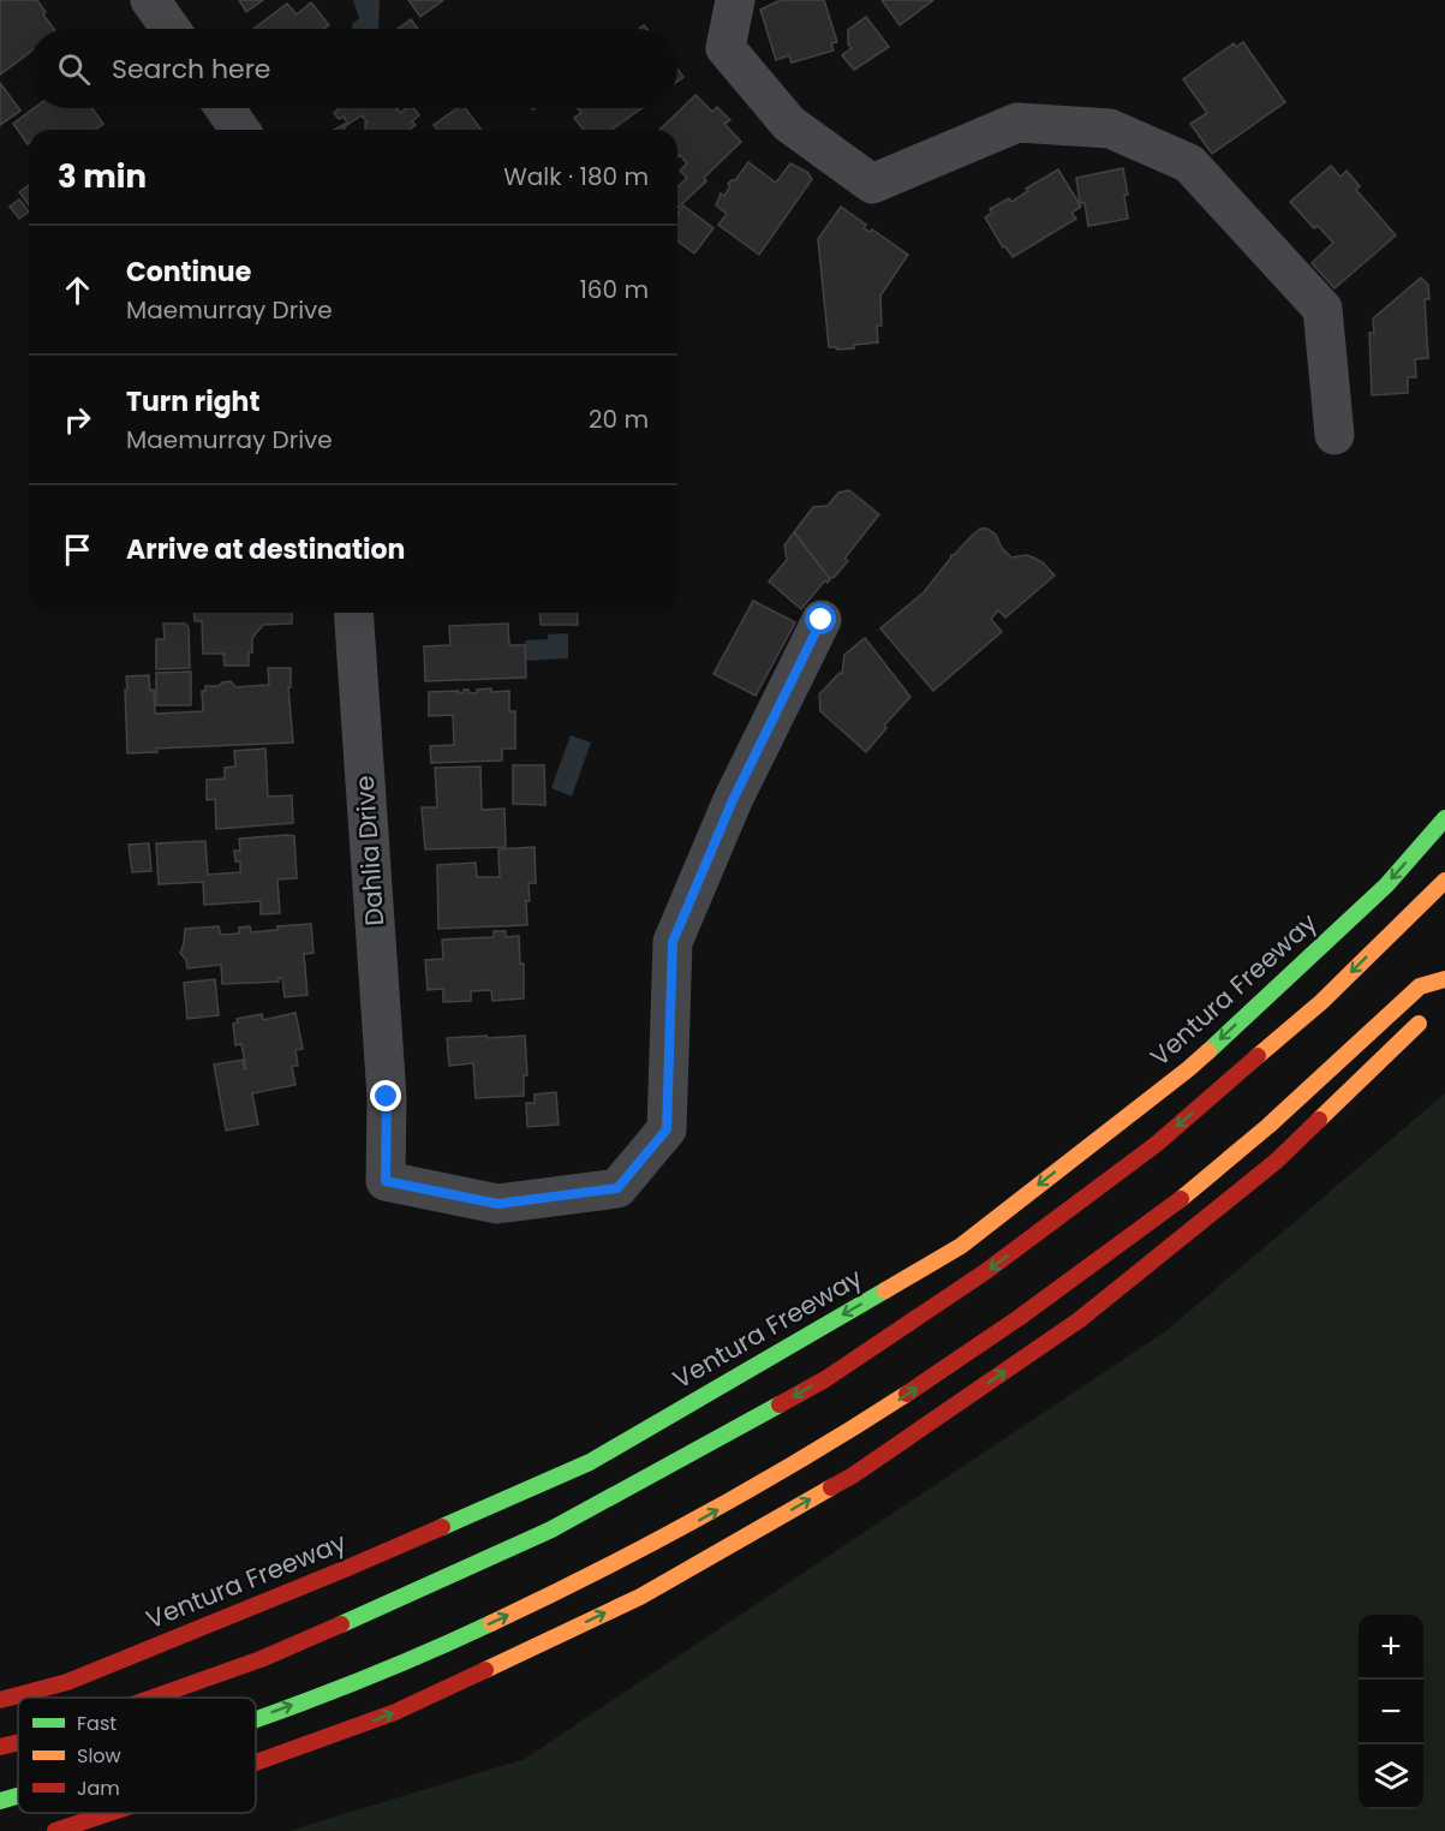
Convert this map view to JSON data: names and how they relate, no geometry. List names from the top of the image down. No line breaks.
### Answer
{"streets":{"highway":["Ventura Freeway"],"street":["Dahlia Drive"]},"legend":["Fast","Slow","Jam"],"page":{"search":"Search here","heading":["3 min","Walk · 180 m"],"list":[["Continue","Maemurray Drive","160 m"],["Turn right","Maemurray Drive","20 m"],"Arrive at destination"],"map_buttons":["+","−"]}}
